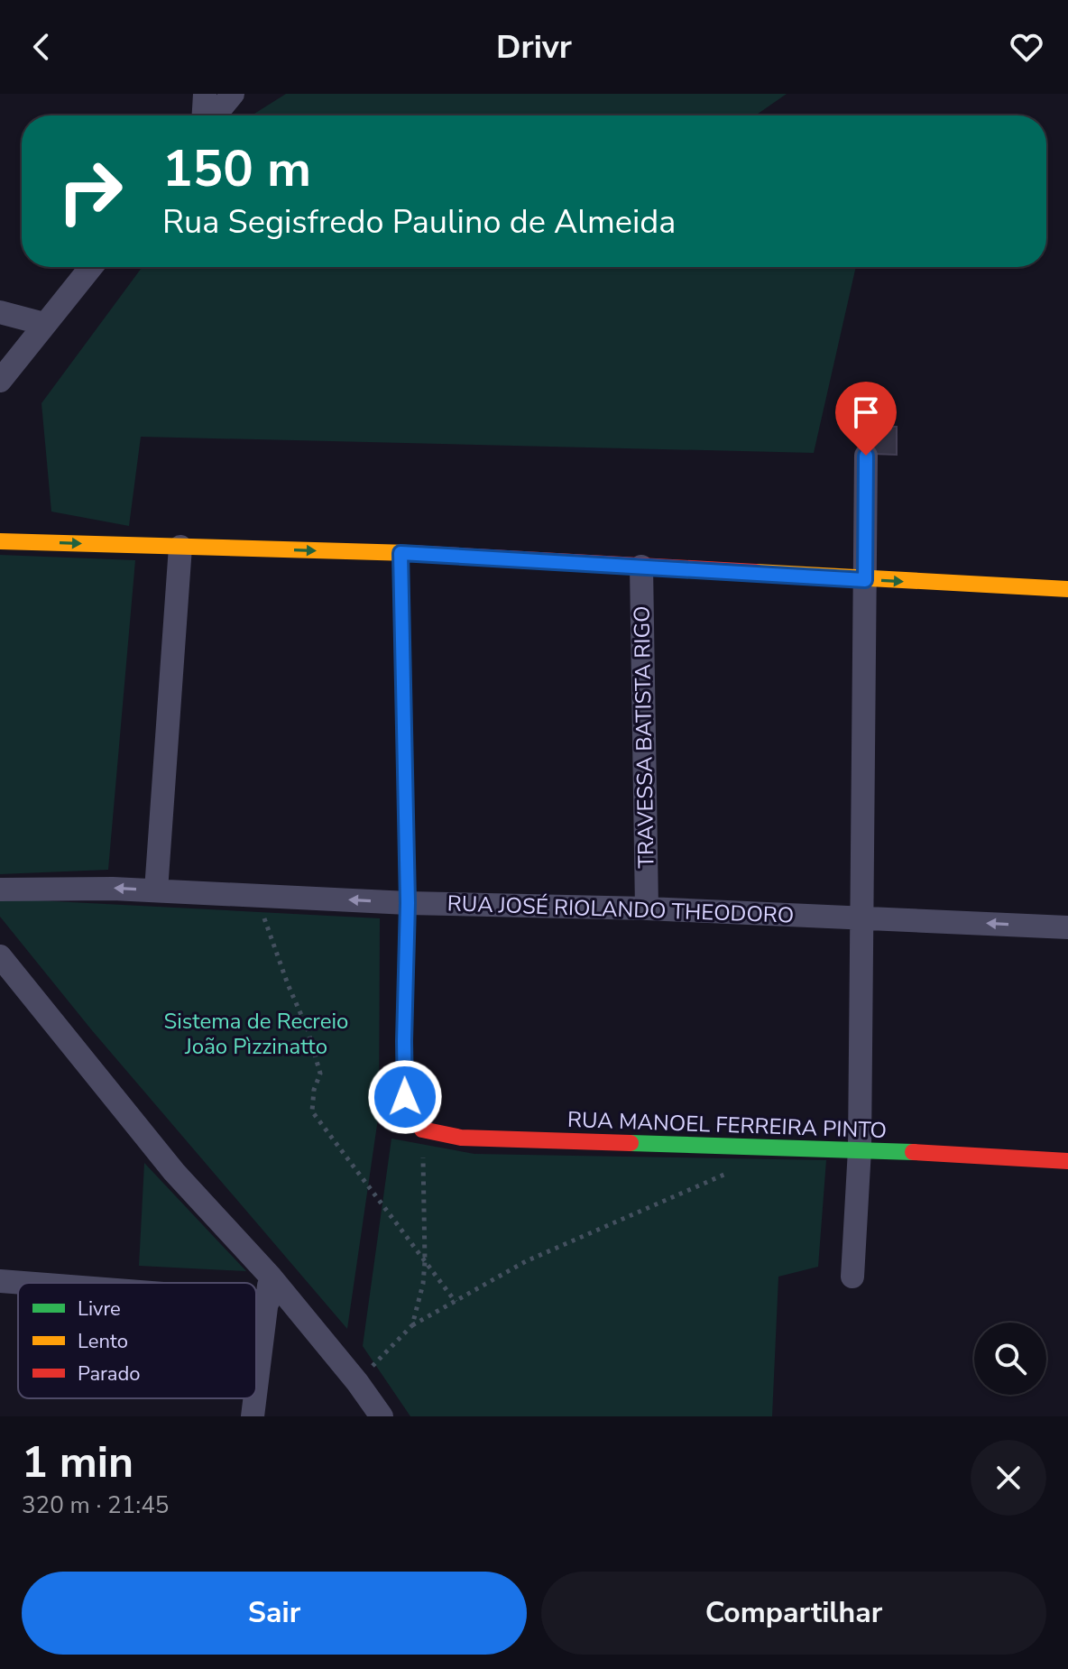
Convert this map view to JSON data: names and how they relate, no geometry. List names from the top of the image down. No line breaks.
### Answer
{"streets":{"street":["TRAVESSA BATISTA RIGO","RUA JOSÉ RIOLANDO THEODORO","RUA MANOEL FERREIRA PINTO"]},"crossings":[["TRAVESSA BATISTA RIGO","RUA JOSÉ RIOLANDO THEODORO"]],"one_way":["RUA JOSÉ RIOLANDO THEODORO"],"parks":["Sistema de Recreio João Pìzzinatto"],"legend":["Livre","Lento","Parado"],"page":{"header":"Drivr","turn":["150 m","Rua Segisfredo Paulino de Almeida"],"heading":["1 min","320 m · 21:45"],"buttons":["Sair","Compartilhar"]}}
